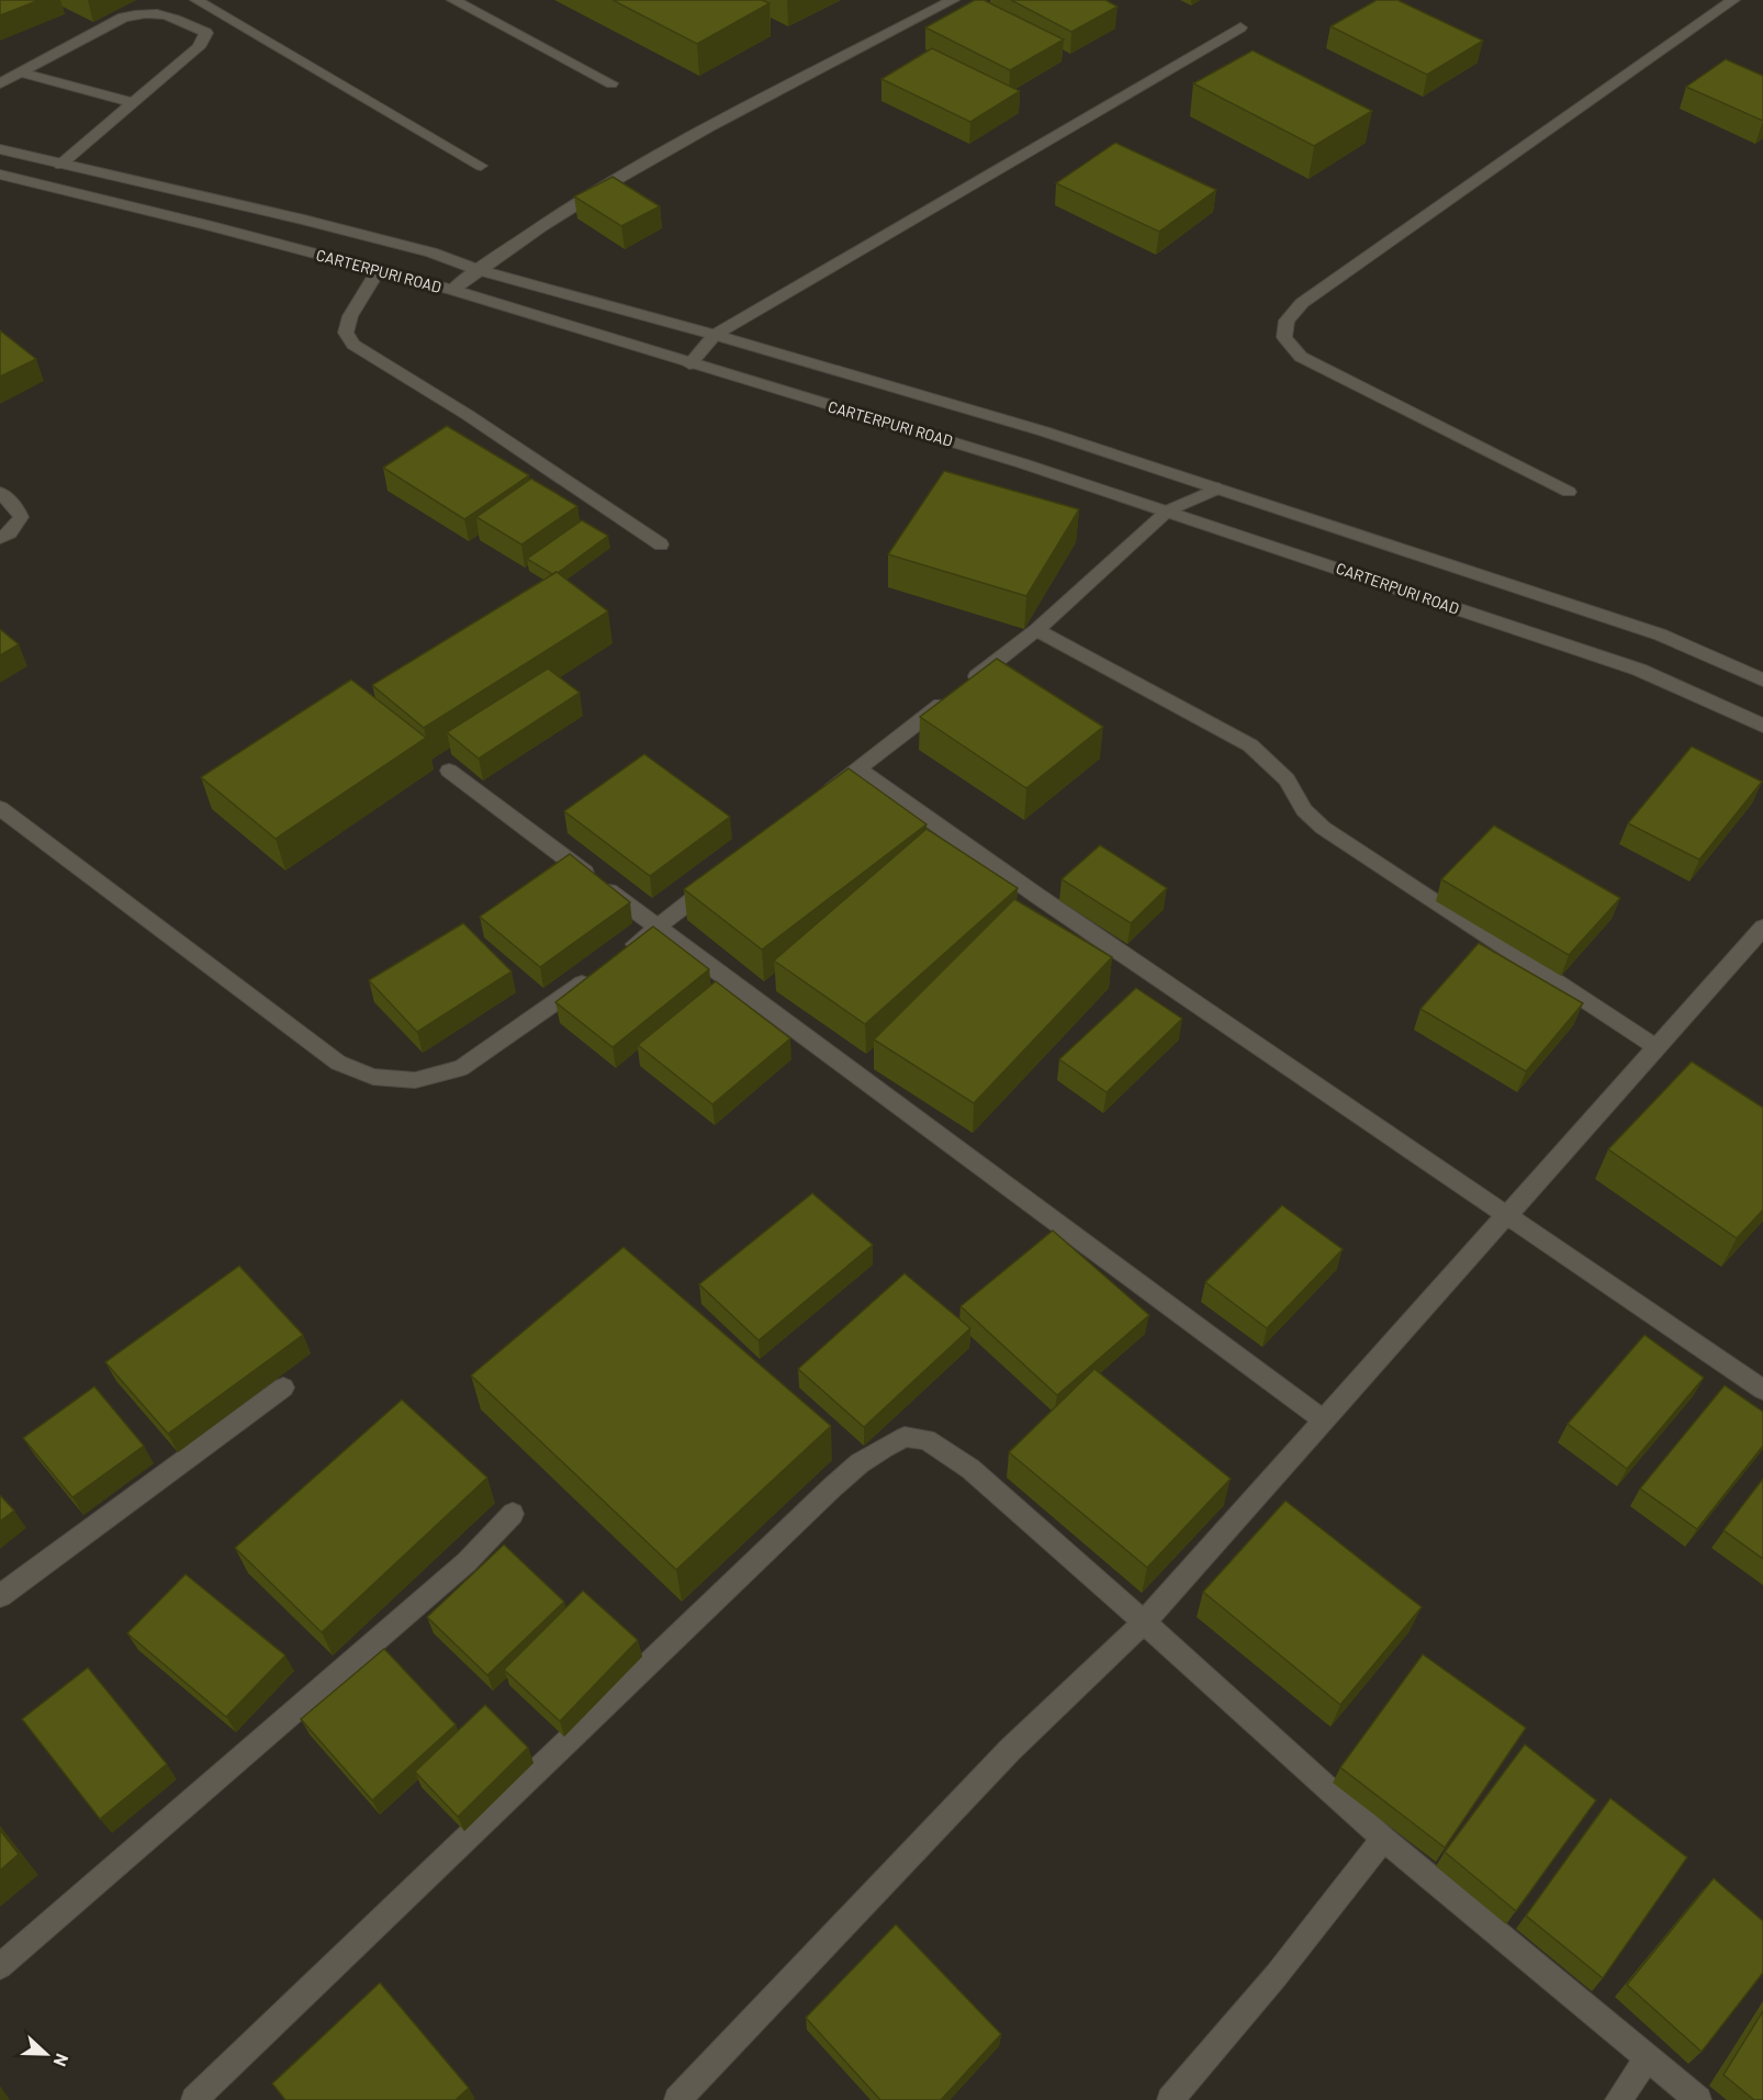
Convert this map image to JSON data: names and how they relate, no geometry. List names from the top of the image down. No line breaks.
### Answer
{"streets":{"street":["CARTERPURI ROAD"]},"north":"right"}
